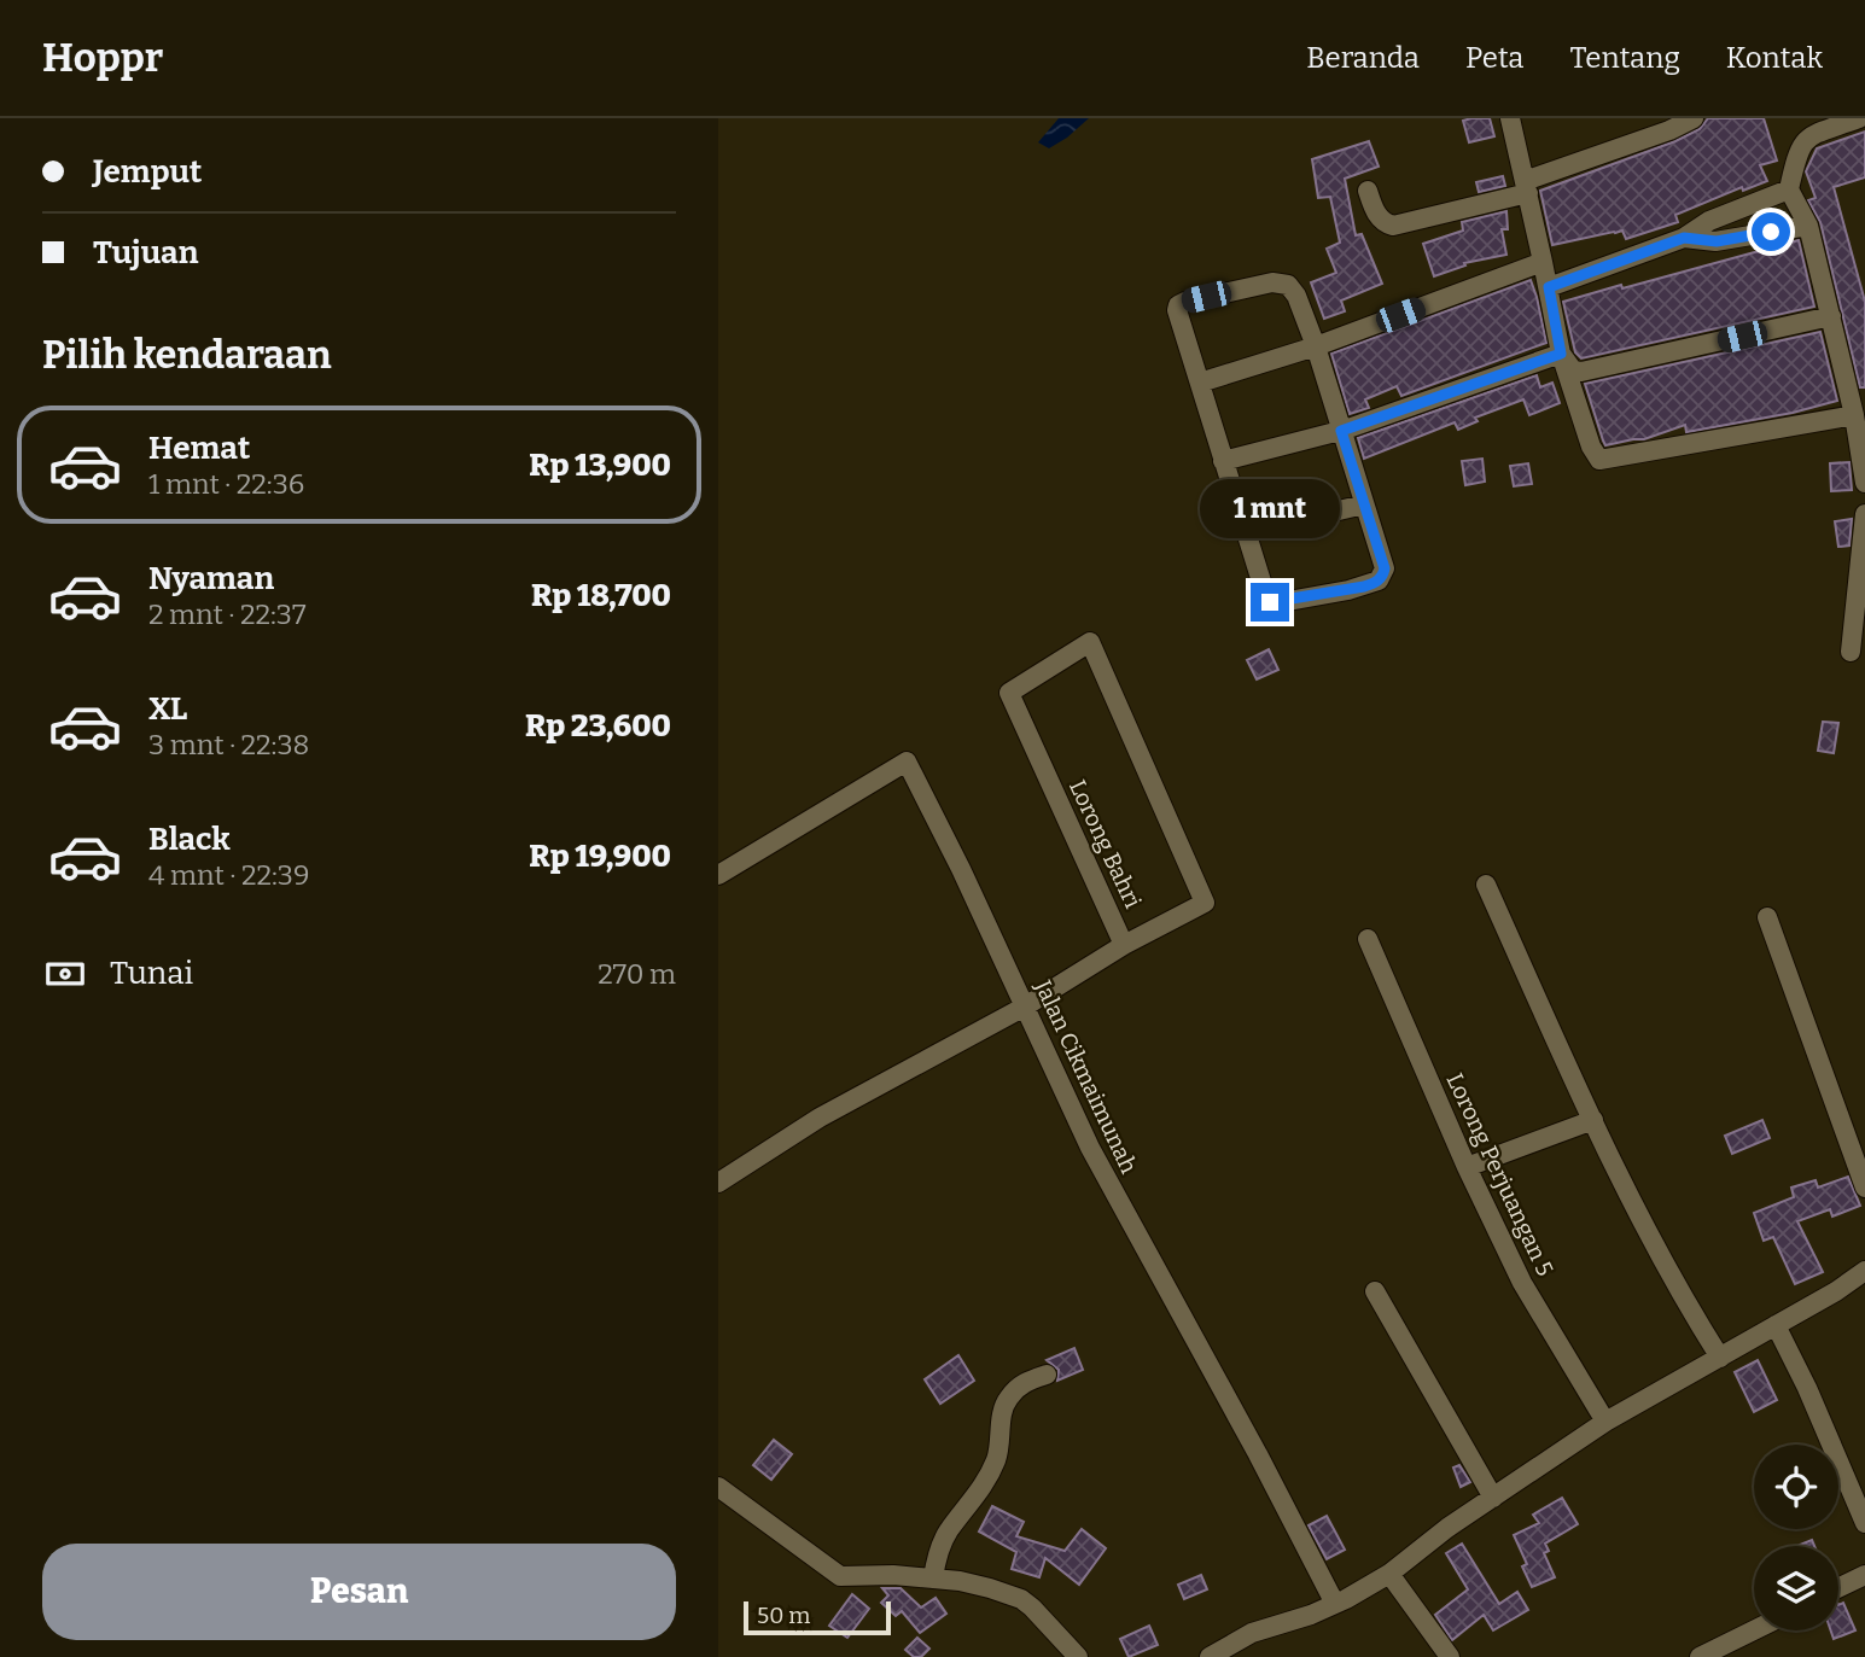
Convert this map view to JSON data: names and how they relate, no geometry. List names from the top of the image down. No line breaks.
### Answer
{"streets":{"street":["Lorong Bahri","Jalan Cikmaimunah","Lorong Perjuangan 5"]},"scale_bar":"50 m","page":{"header":"Hoppr","nav":["Beranda","Peta","Tentang","Kontak"],"banner":["Jemput","Tujuan"],"heading":"Pilih kendaraan","list":[{"name":"Hemat","note":"1 mnt · 22:36","value":"Rp 13,900"},{"name":"Nyaman","note":"2 mnt · 22:37","value":"Rp 18,700"},{"name":"XL","note":"3 mnt · 22:38","value":"Rp 23,600"},{"name":"Black","note":"4 mnt · 22:39","value":"Rp 19,900"}],"bubble":"1 mnt","pay":["Tunai","270 m"],"buttons":"Pesan","scale":"50 m"}}
